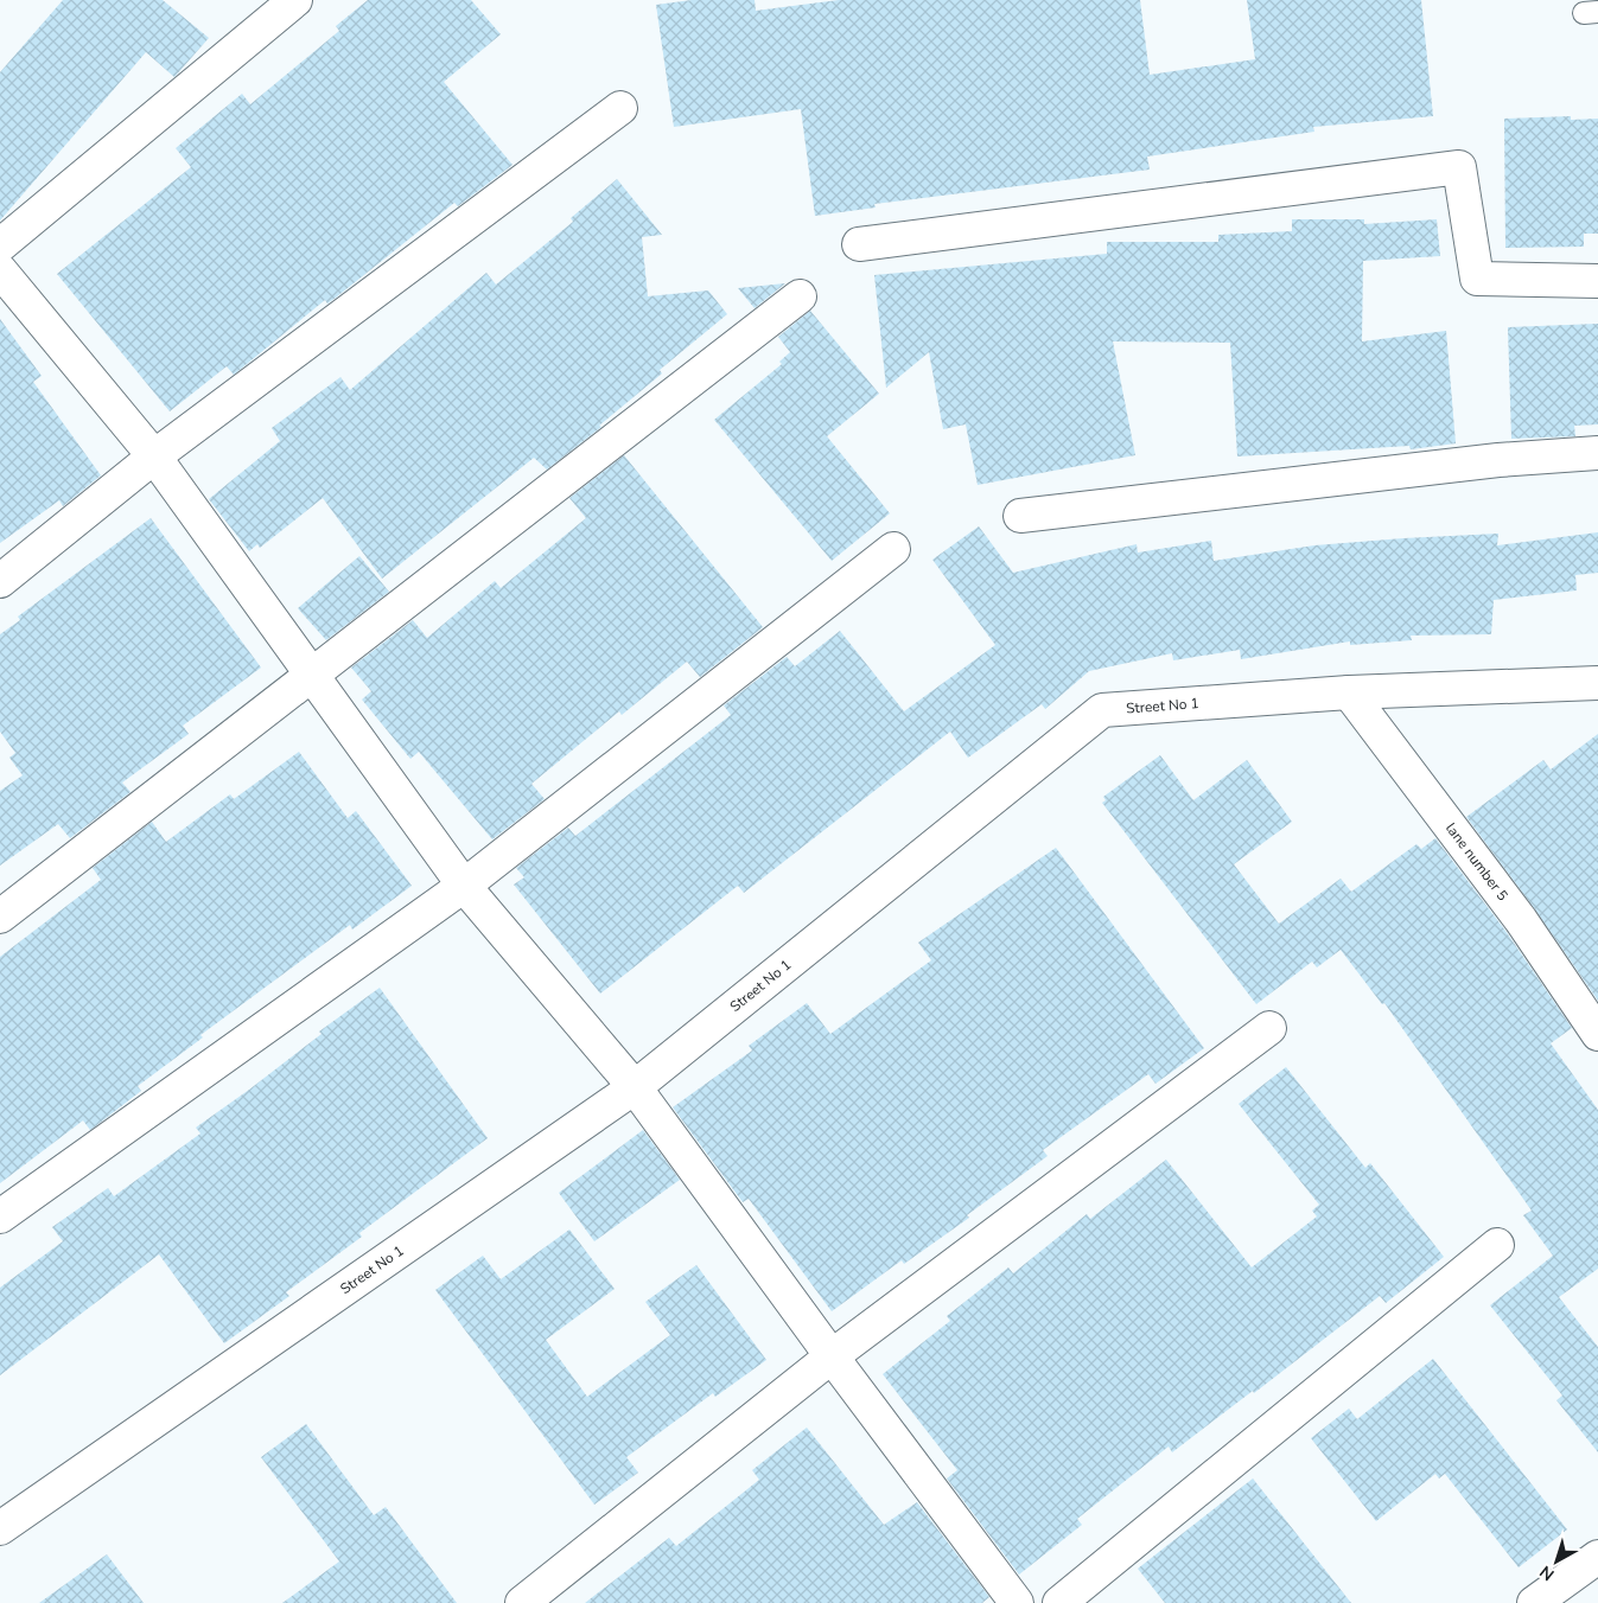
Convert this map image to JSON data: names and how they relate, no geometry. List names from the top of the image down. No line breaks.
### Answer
{"streets":{"street":["Street No 1","lane number 5"]},"crossings":[["Street No 1","lane number 5"]],"north":"bottom left"}
